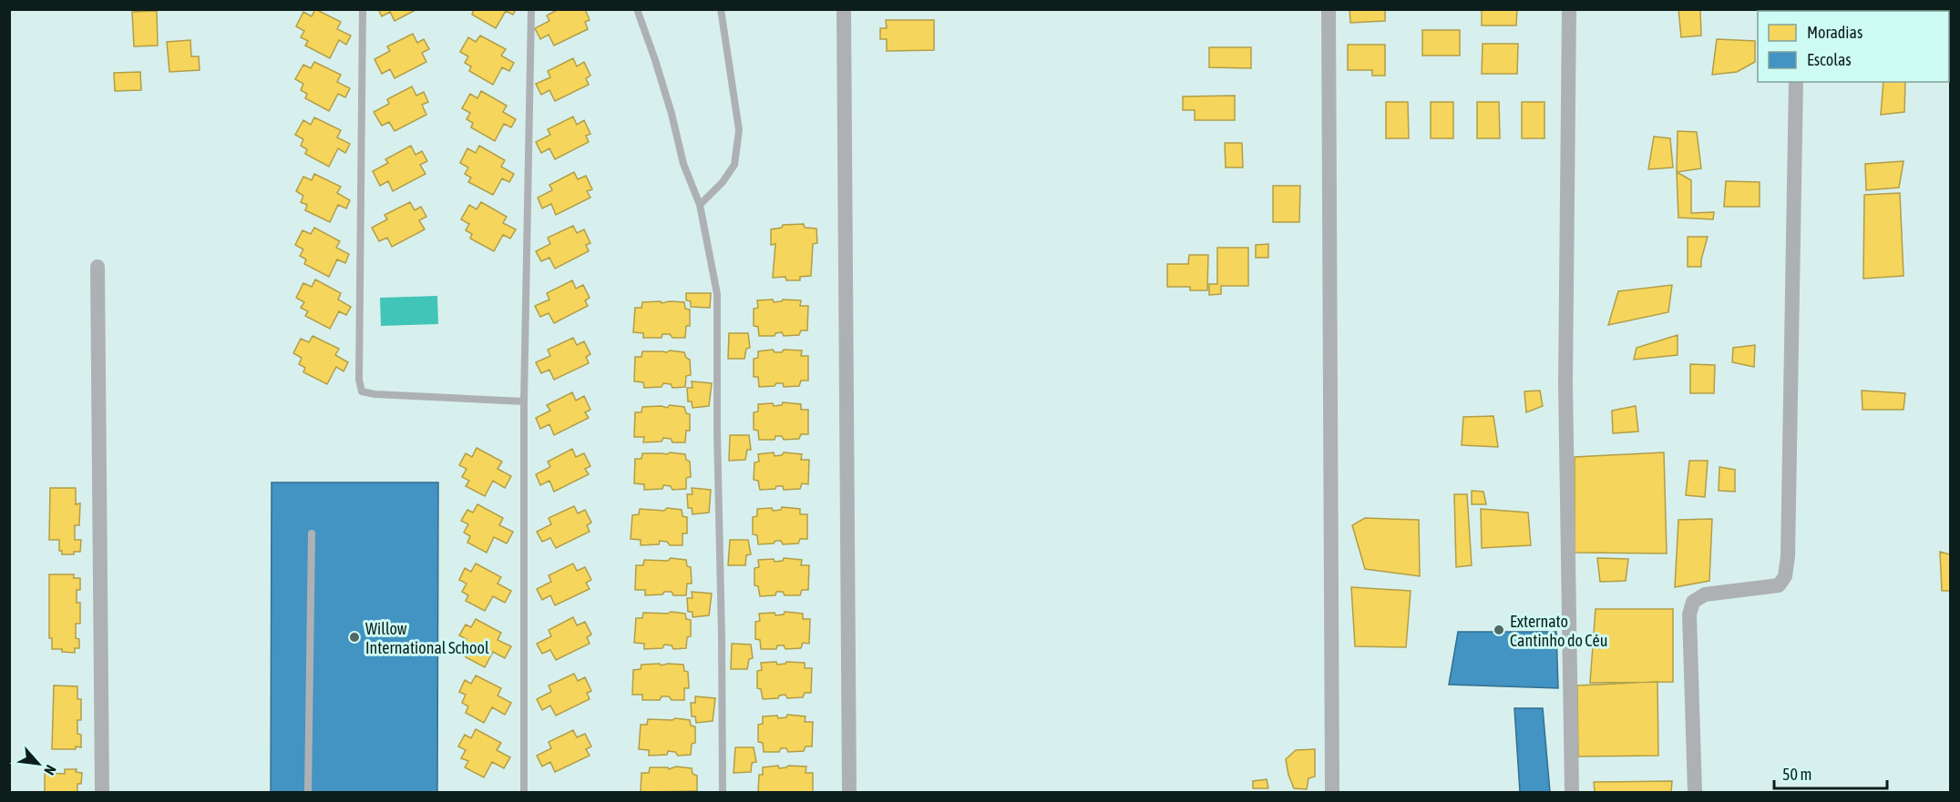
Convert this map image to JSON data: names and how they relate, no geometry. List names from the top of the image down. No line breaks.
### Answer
{"places":["Externato Cantinho do Céu","Willow International School"],"legend":["Moradias","Escolas"],"scale_bar":"50 m","north":"bottom right"}
